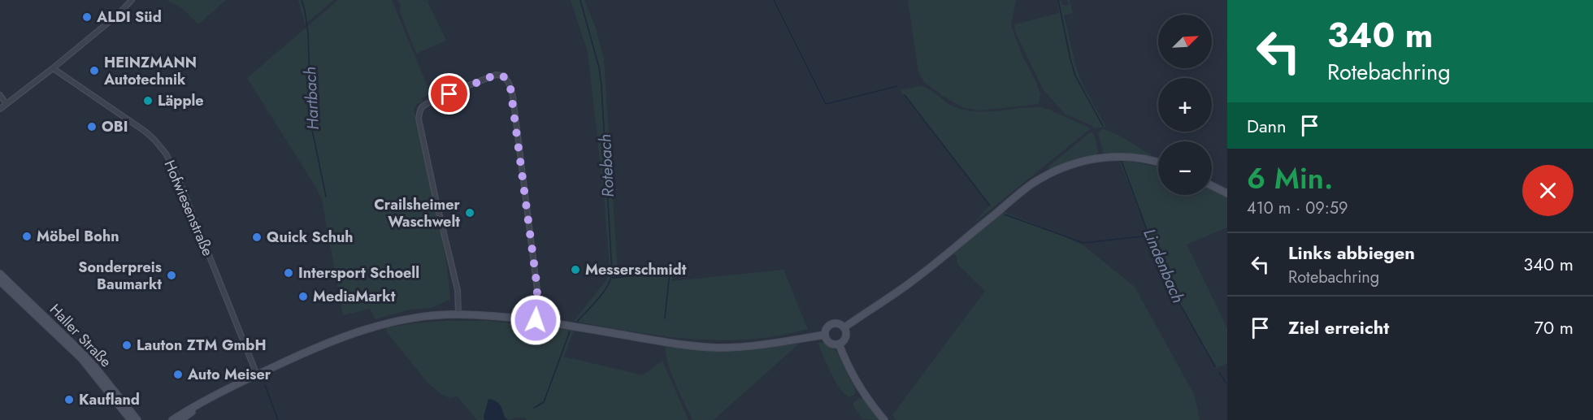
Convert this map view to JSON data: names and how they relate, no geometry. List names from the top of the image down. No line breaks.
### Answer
{"streets":{"main road":["Haller Straße"],"street":["Hofwiesenstraße"]},"water":["Hartbach","Rotebach","Lindenbach"],"places":["ALDI Süd","HEINZMANN Autotechnik","Läpple","OBI","Crailsheimer Waschwelt","Möbel Bohn","Quick Schuh","Messerschmidt","Intersport Schoell","Sonderpreis Baumarkt","MediaMarkt","Lauton ZTM GmbH","Auto Meiser","Kaufland"],"north":"top right","page":{"turn":["340 m","Rotebachring"],"map_buttons":["+","−"],"then":"Dann","heading":["6 Min.","410 m · 09:59"],"list":[{"name":"Links abbiegen","note":"Rotebachring","value":"340 m"},{"name":"Ziel erreicht","value":"70 m"}]}}
